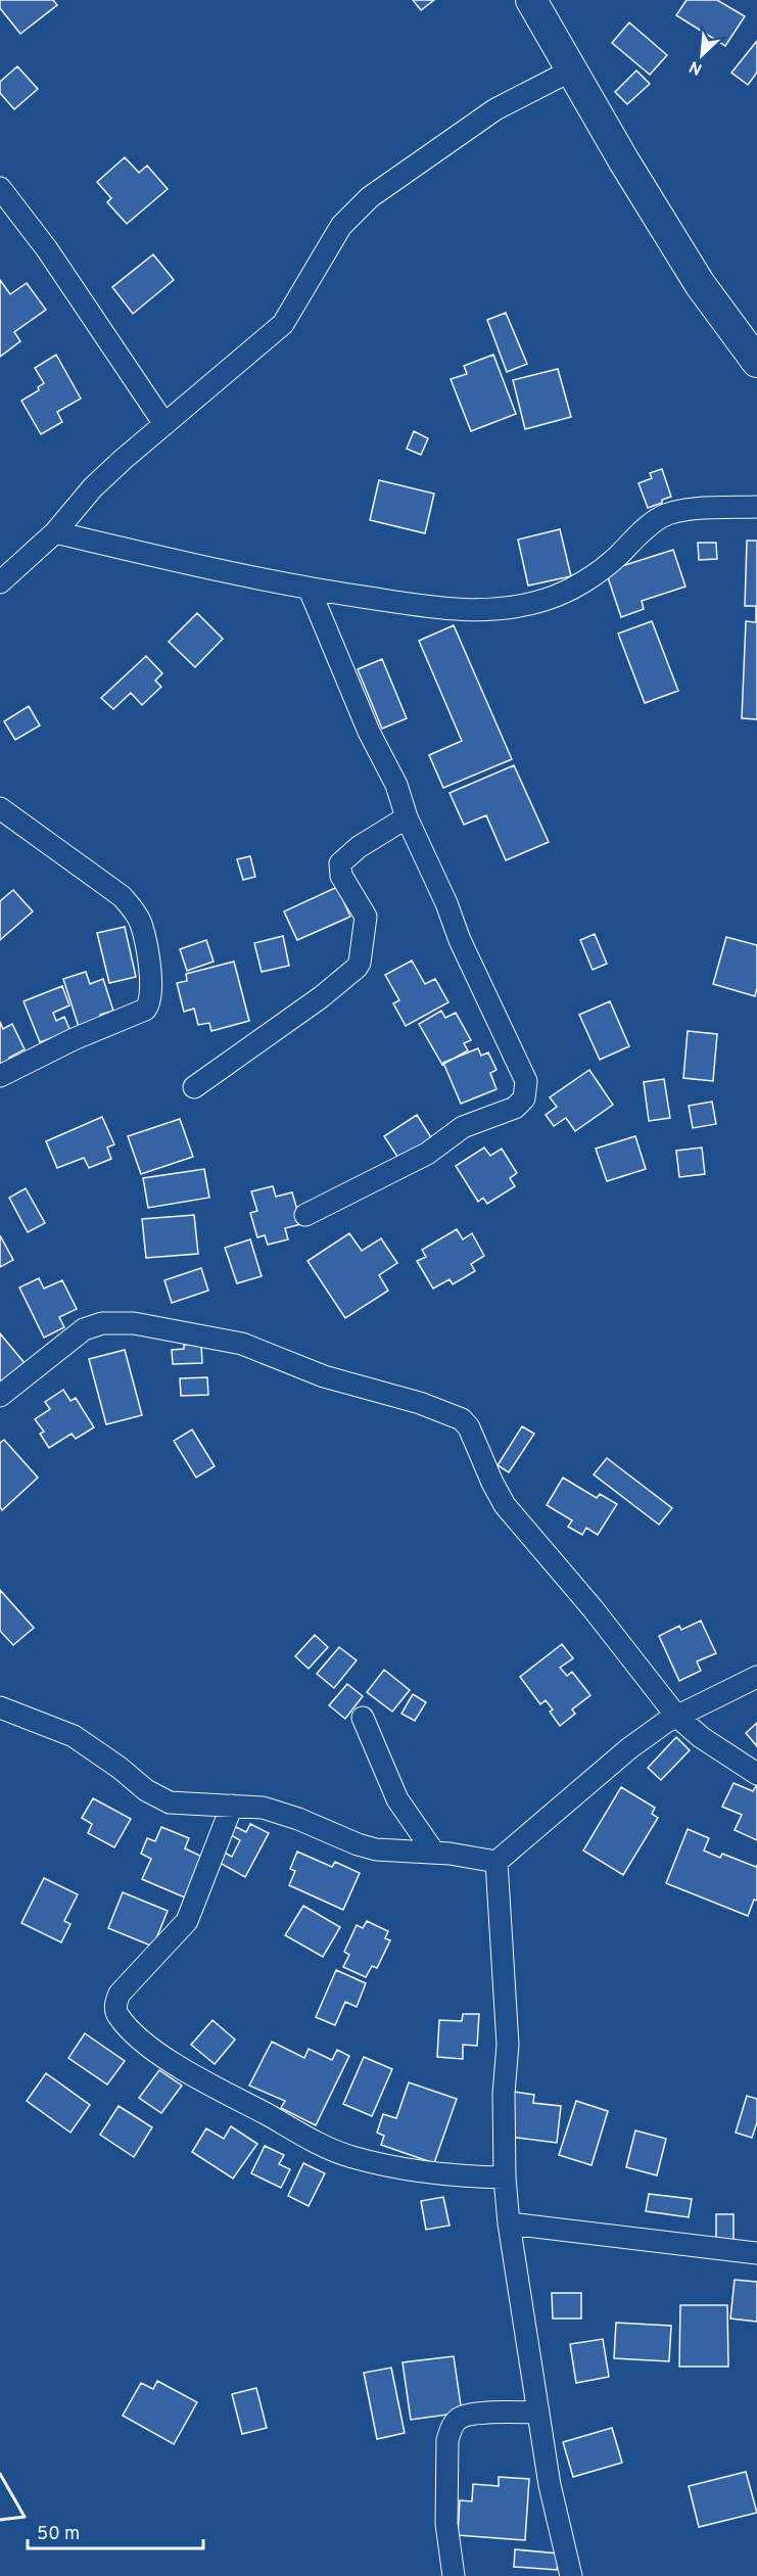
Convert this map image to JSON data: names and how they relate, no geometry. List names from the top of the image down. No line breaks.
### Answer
{"scale_bar":"50 m","north":"bottom left"}
